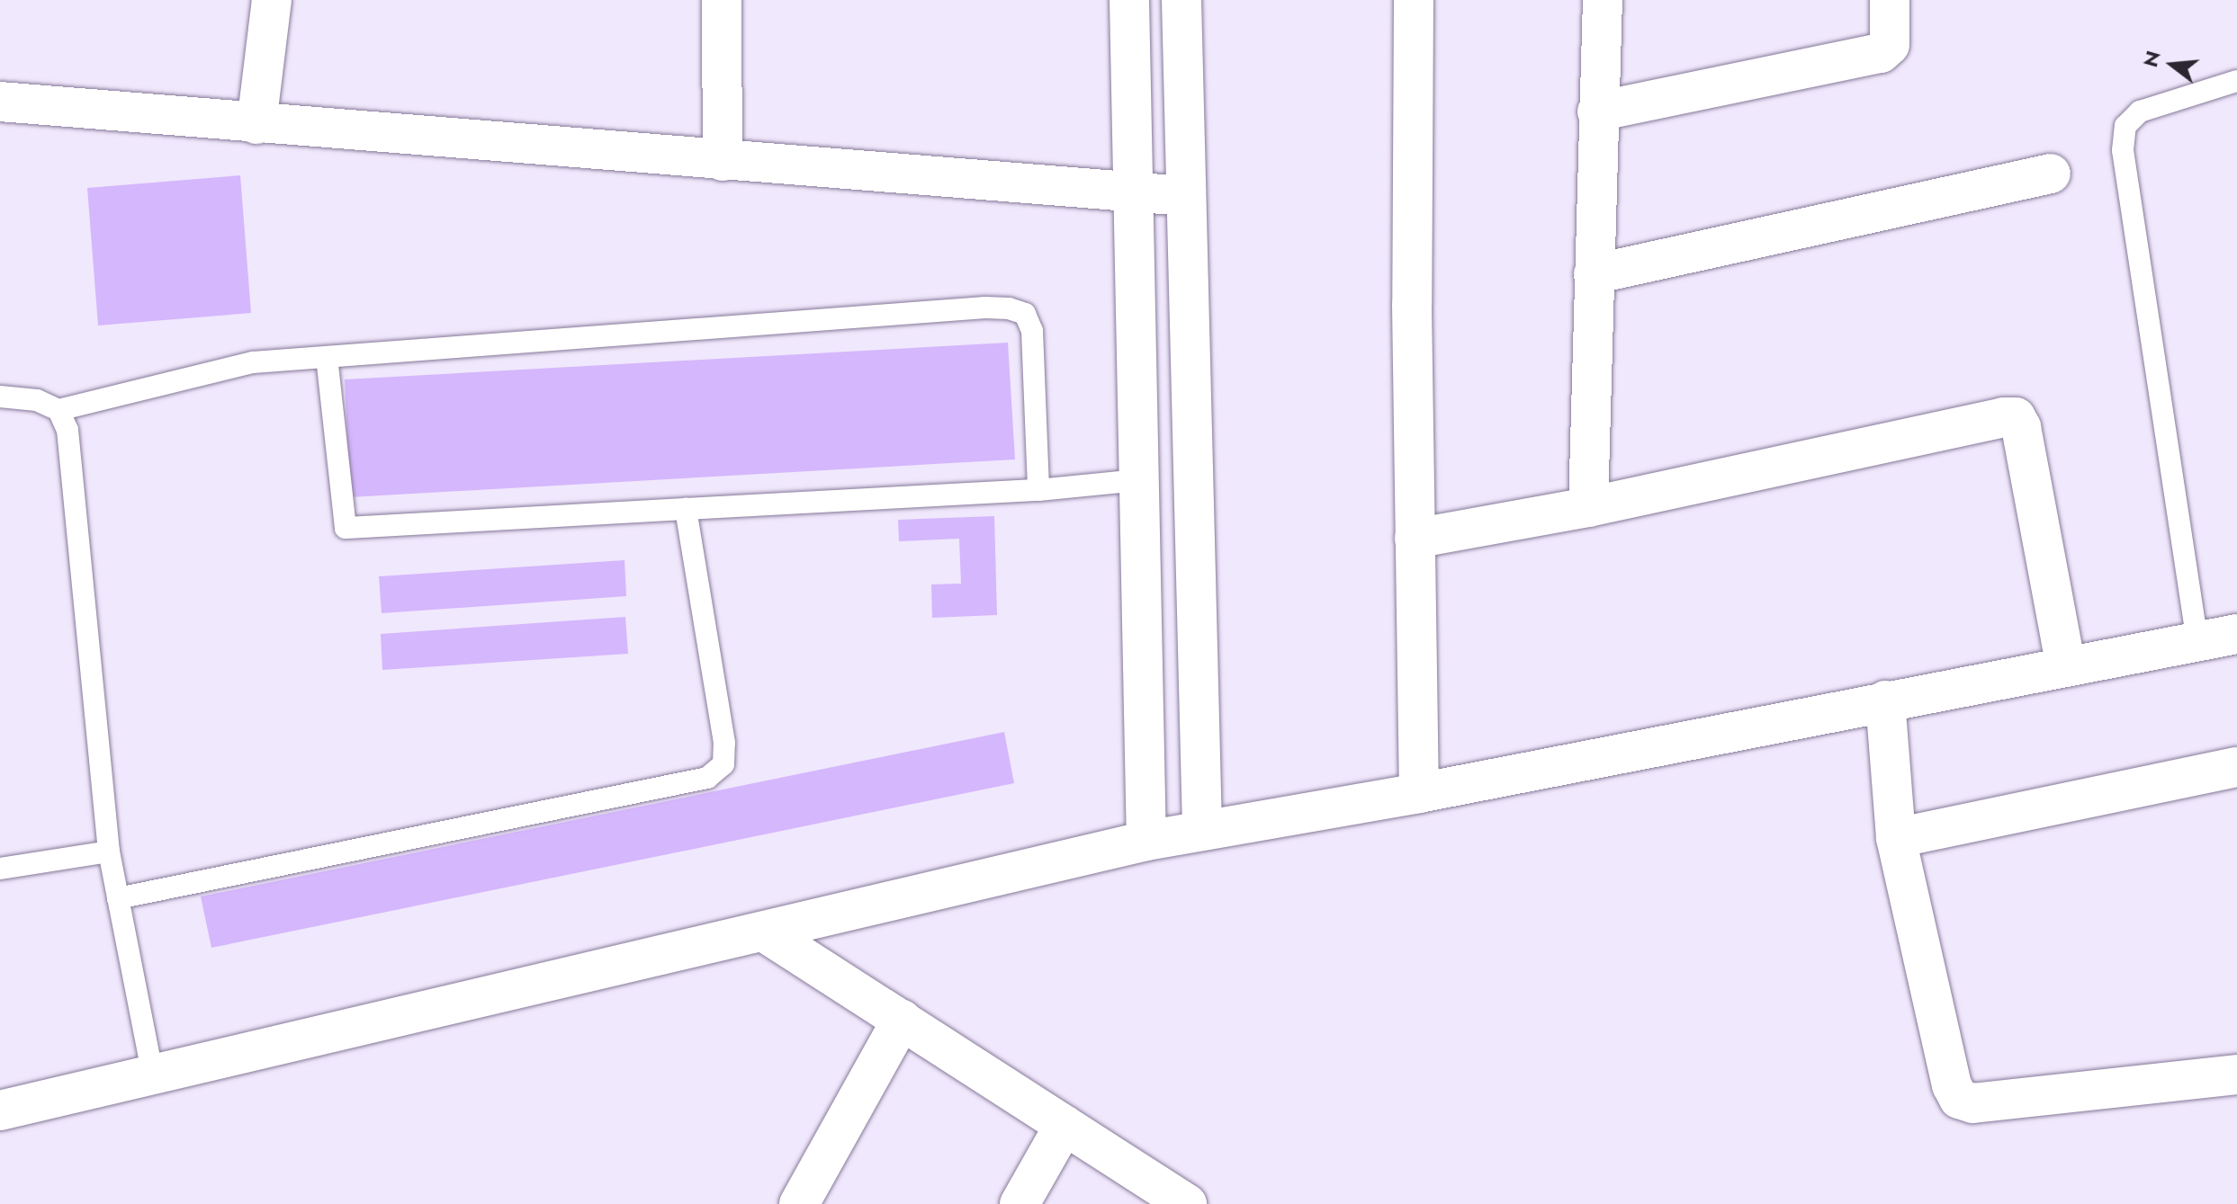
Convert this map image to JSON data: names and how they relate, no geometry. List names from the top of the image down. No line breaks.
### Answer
{"north":"left"}
